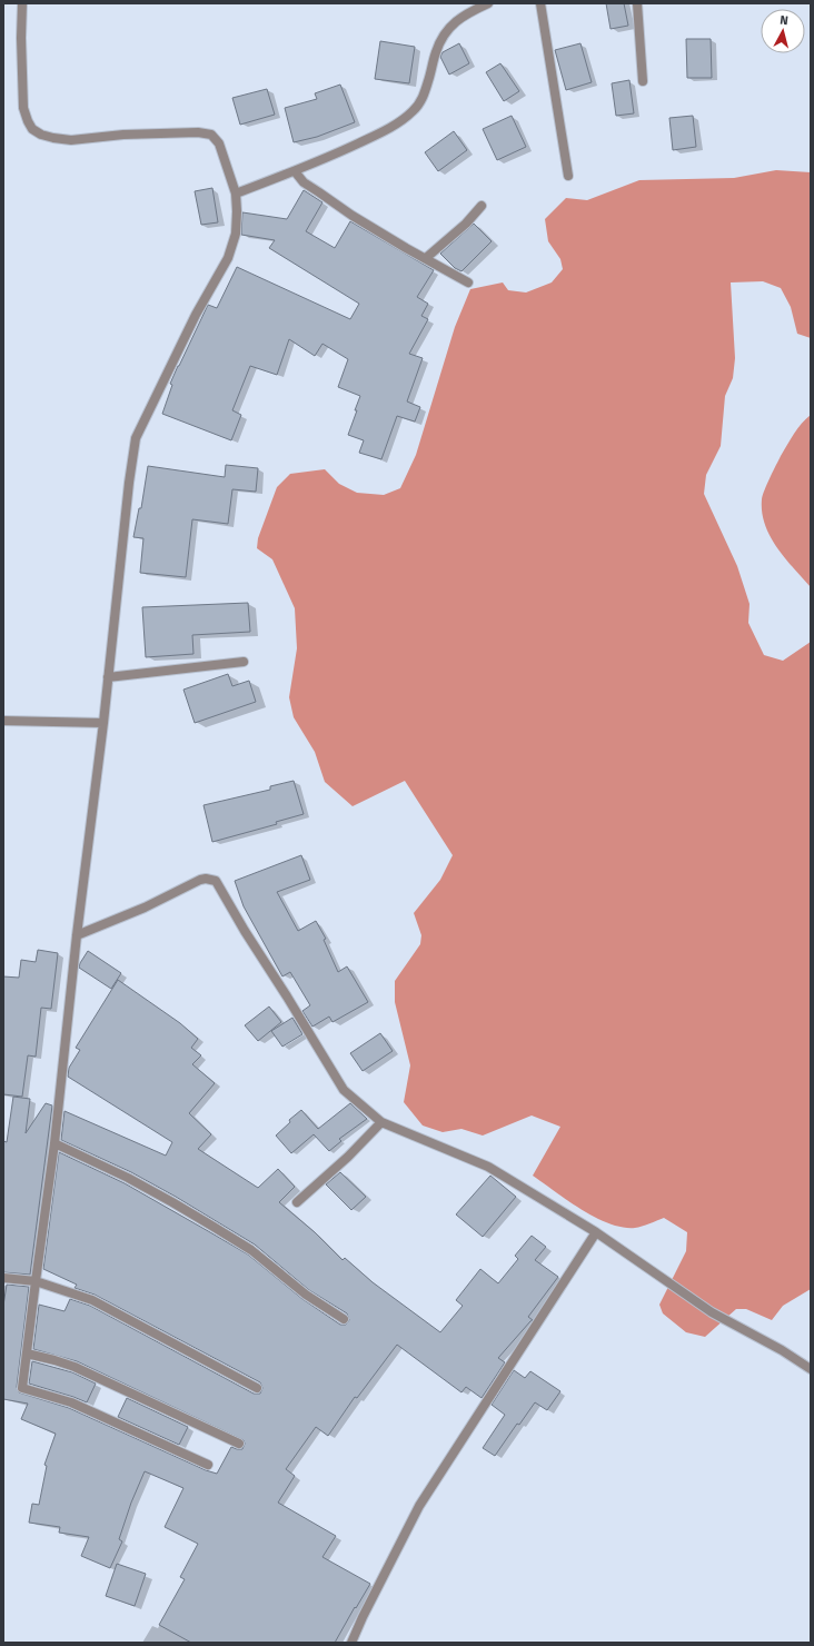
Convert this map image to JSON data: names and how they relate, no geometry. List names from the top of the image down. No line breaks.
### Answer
{"north":"top"}
